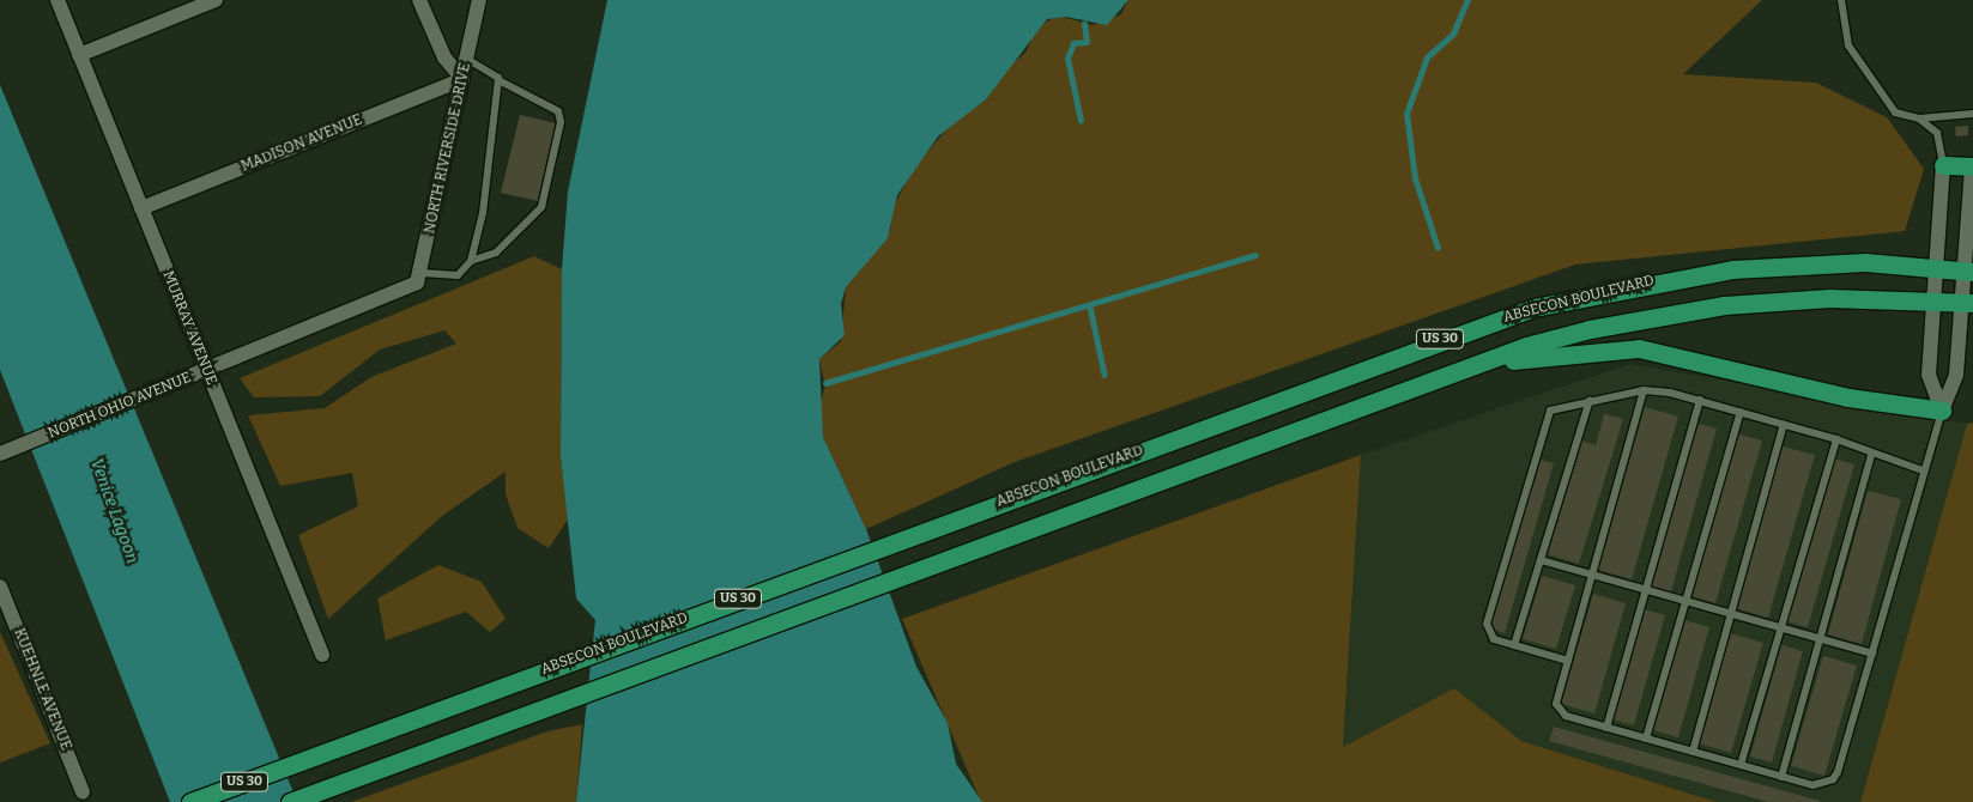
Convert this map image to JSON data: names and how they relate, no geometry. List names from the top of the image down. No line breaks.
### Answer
{"streets":{"highway":["ABSECON BOULEVARD","US 30"],"street":["MADISON AVENUE","NORTH RIVERSIDE DRIVE","MURRAY AVENUE","NORTH OHIO AVENUE","KUEHNLE AVENUE"]},"crossings":[["MADISON AVENUE","NORTH RIVERSIDE DRIVE"],["MADISON AVENUE","MURRAY AVENUE"],["NORTH RIVERSIDE DRIVE","NORTH OHIO AVENUE"],["MURRAY AVENUE","NORTH OHIO AVENUE"]],"water":["Venice Lagoon"]}
